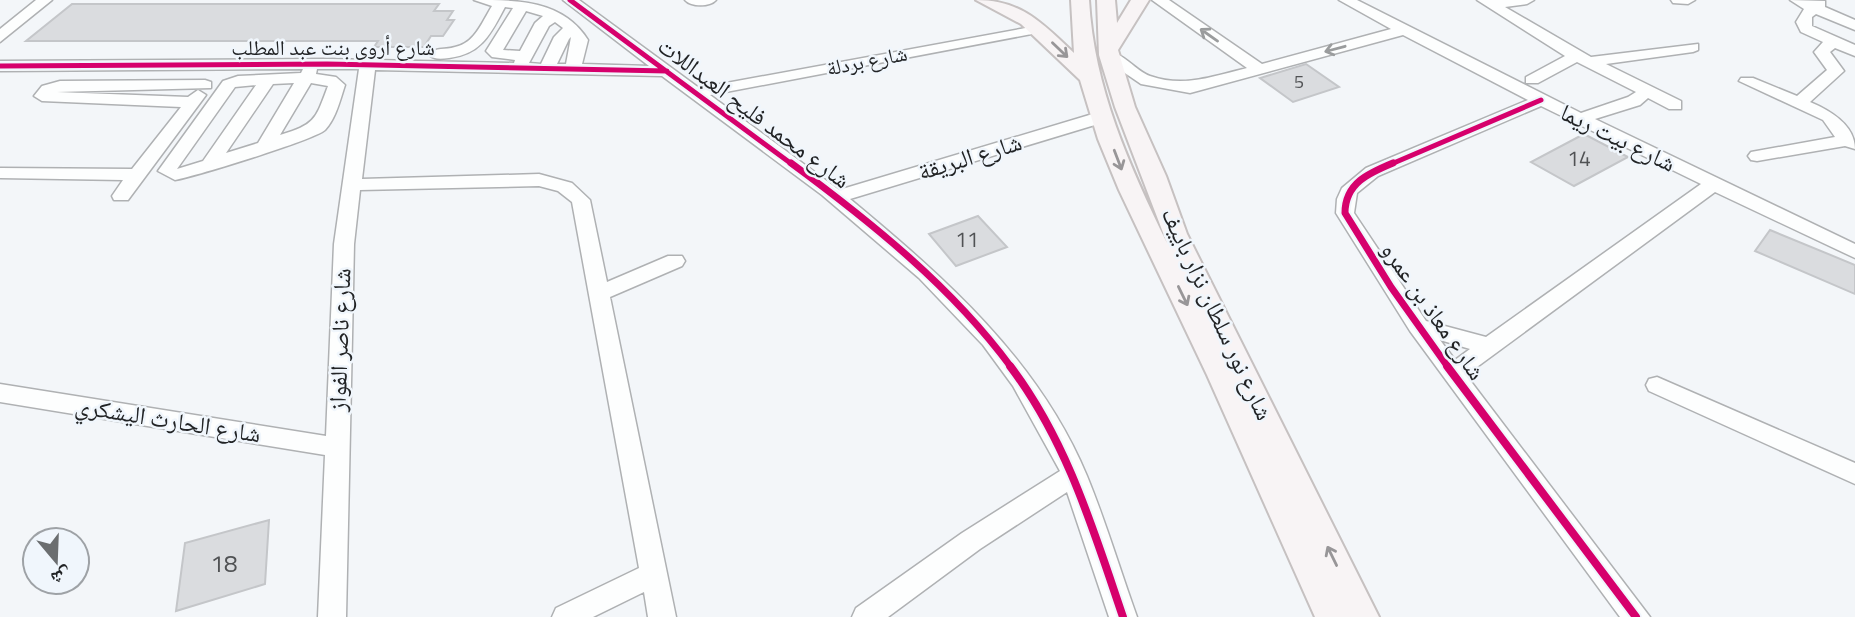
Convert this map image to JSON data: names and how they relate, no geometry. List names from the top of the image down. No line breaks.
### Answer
{"streets":{"main road":["شارع نور سلطان نزار باييف"],"street":["شارع أروى بنت عبد المطلب","شارع بردلة","شارع محمد فليح العبداللات","شارع بيت ريما","شارع البريقة","شارع معاذ بن عمرو","شارع ناصر الفواز","شارع الحارث اليشكري"]},"crossings":[["شارع أروى بنت عبد المطلب","شارع محمد فليح العبداللات"],["شارع أروى بنت عبد المطلب","شارع ناصر الفواز"],["شارع بردلة","شارع محمد فليح العبداللات"],["شارع محمد فليح العبداللات","شارع البريقة"],["شارع بيت ريما","شارع معاذ بن عمرو"],["شارع البريقة","شارع نور سلطان نزار باييف"],["شارع ناصر الفواز","شارع الحارث اليشكري"]],"house_numbers":["5","14","11","18"],"north":"bottom"}
